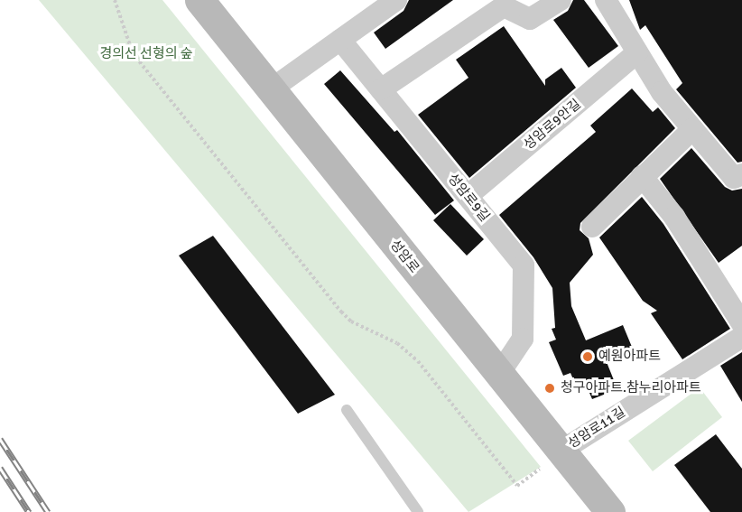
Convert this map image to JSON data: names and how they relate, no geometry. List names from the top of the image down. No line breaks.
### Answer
{"streets":{"main road":["성암로"],"street":["성암로9안길","성암로9길","성암로11길"]},"crossings":[["성암로9안길","성암로9길"],["성암로9길","성암로"],["성암로","성암로11길"]],"parks":["경의선 선형의 숲"],"places":["예원아파트","청구아파트.참누리아파트"]}
